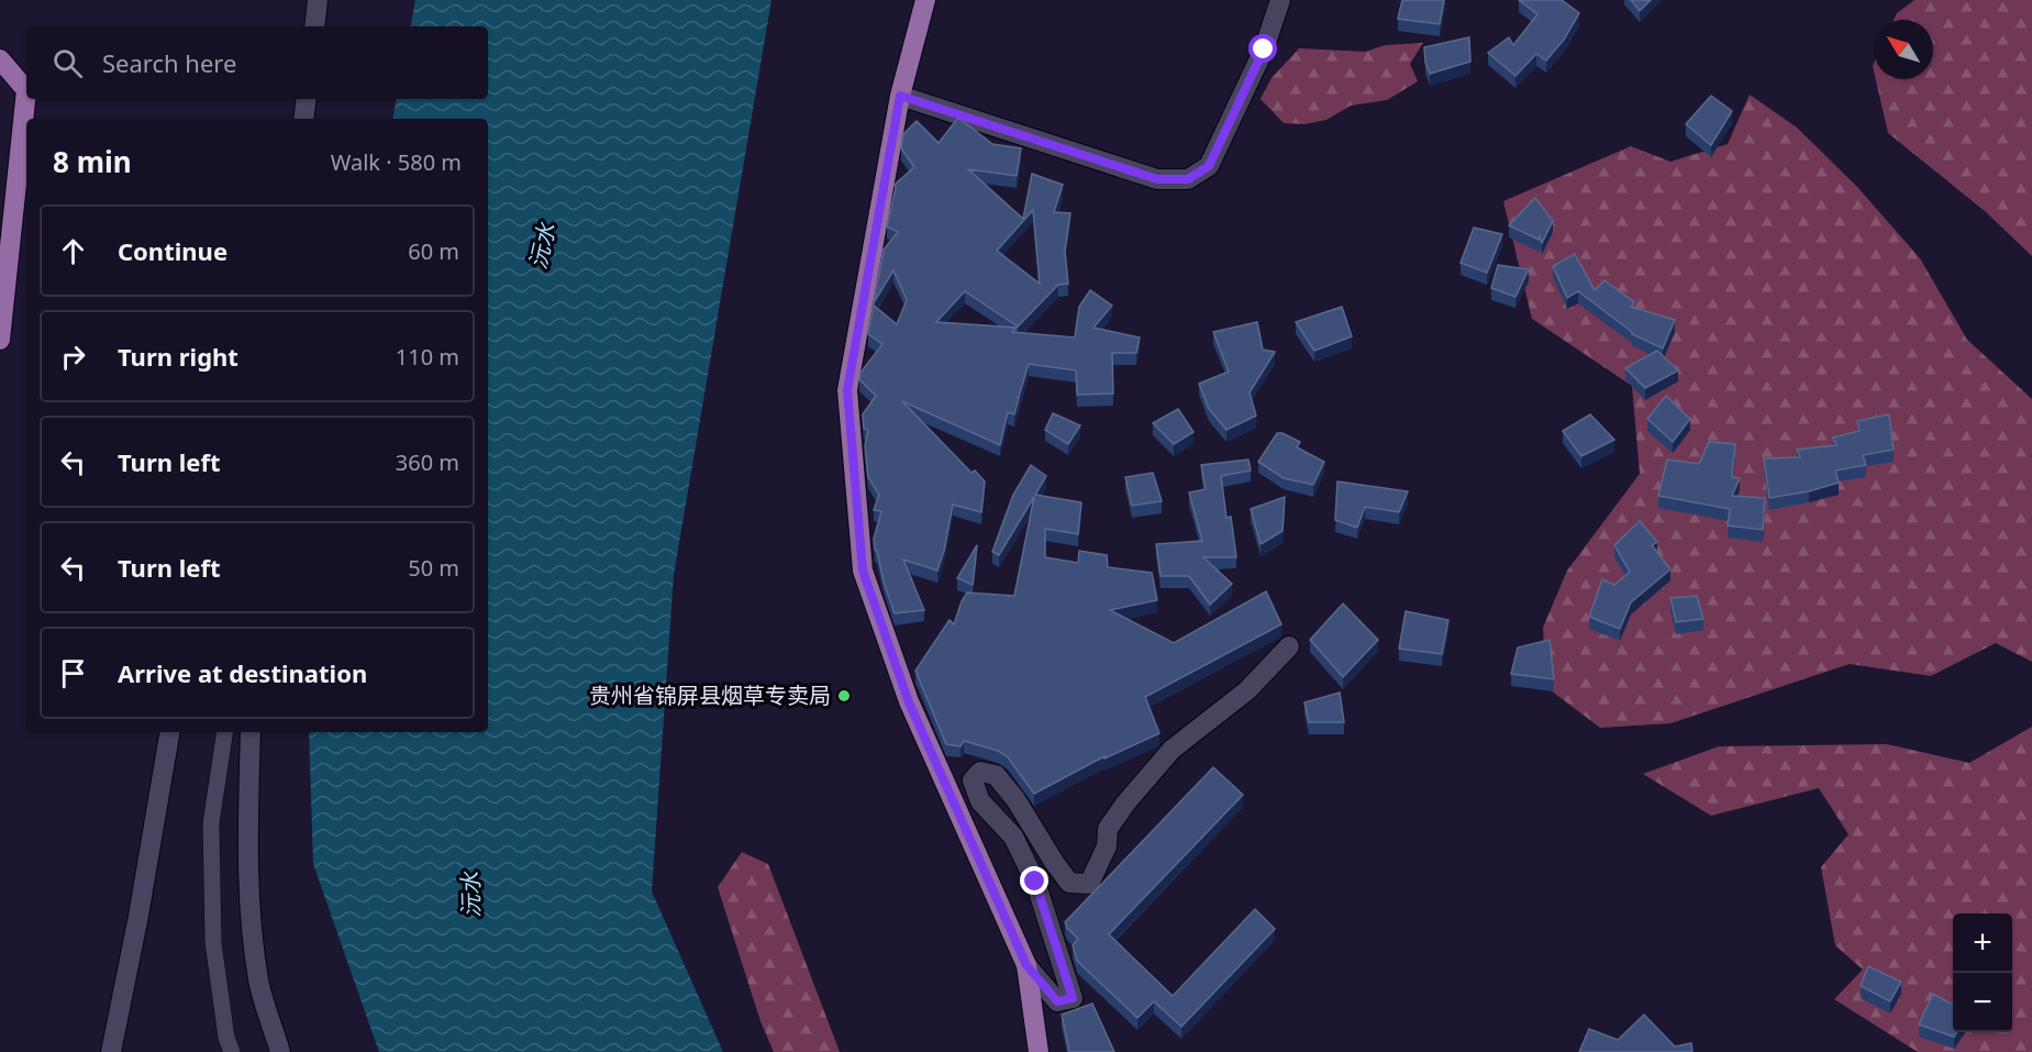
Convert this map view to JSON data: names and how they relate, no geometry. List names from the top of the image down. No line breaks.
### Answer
{"water":["沅水"],"places":["贵州省锦屏县烟草专卖局"],"north":"top left","page":{"search":"Search here","heading":["8 min","Walk · 580 m"],"list":[["Continue","60 m"],["Turn right","110 m"],["Turn left","360 m"],["Turn left","50 m"],"Arrive at destination"],"map_buttons":["+","−"]}}
